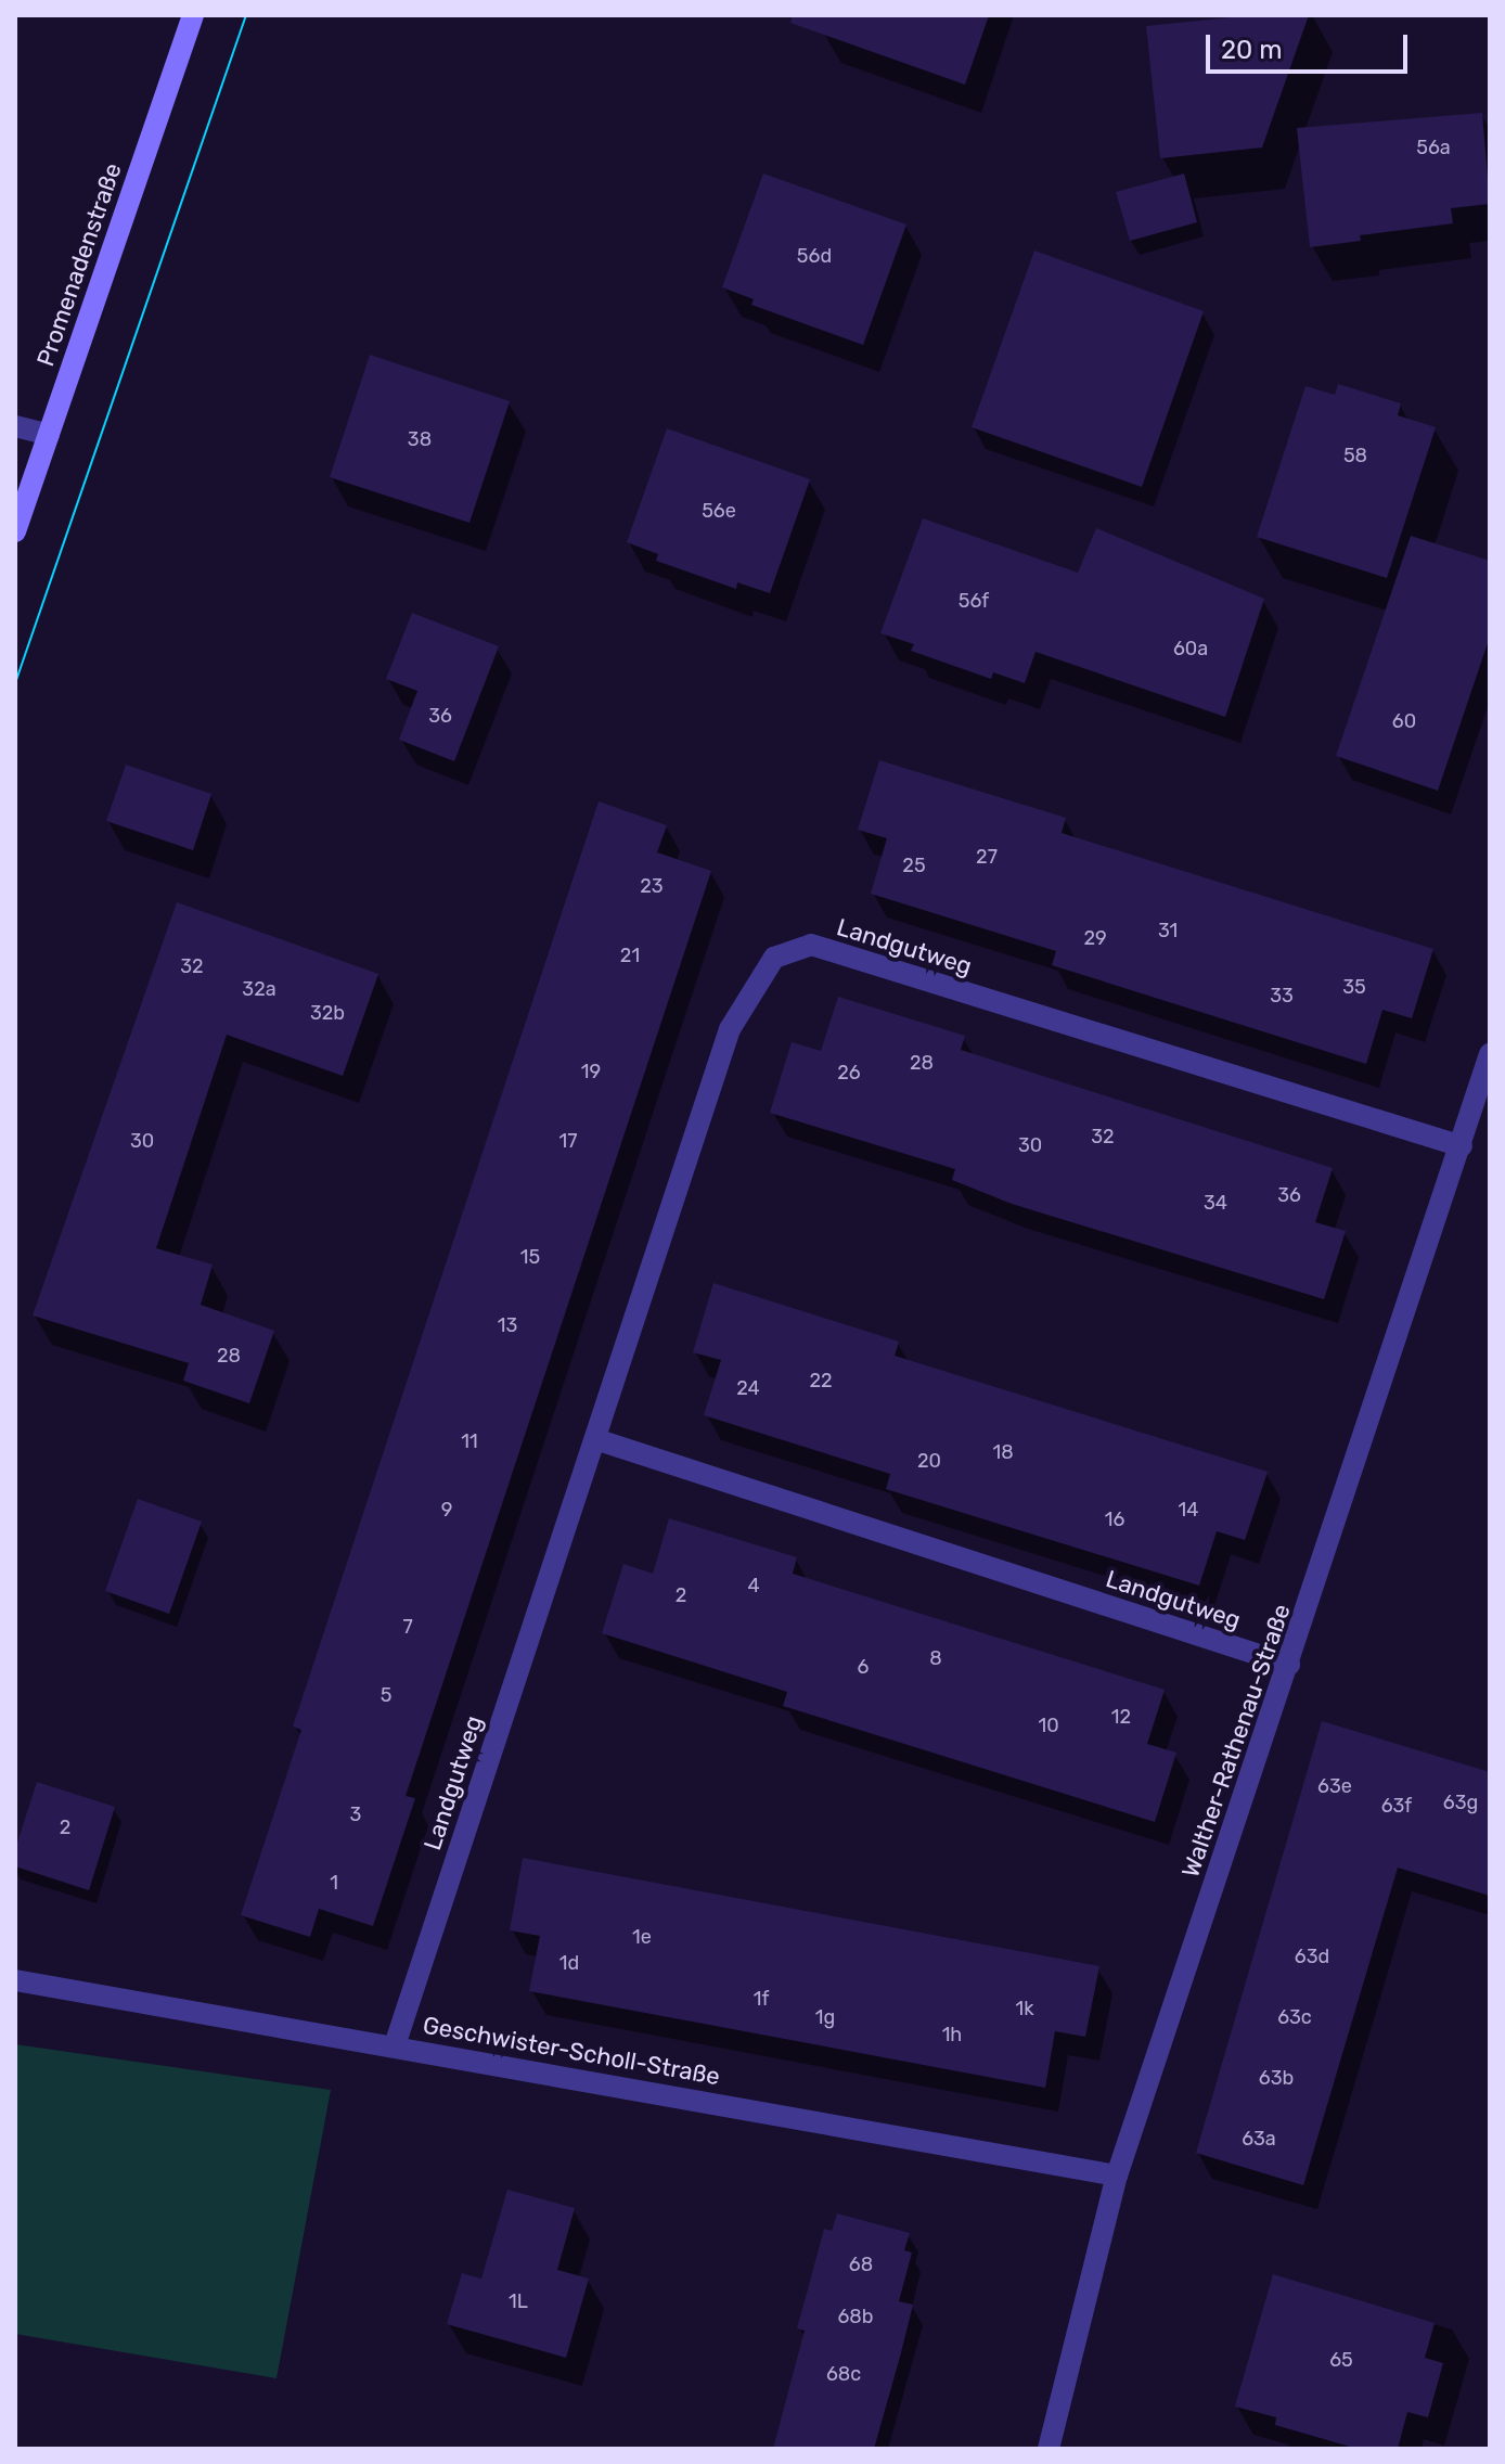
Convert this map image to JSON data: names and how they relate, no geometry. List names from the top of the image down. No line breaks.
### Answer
{"streets":{"main road":["Promenadenstraße"],"street":["Landgutweg","Walther-Rathenau-Straße","Geschwister-Scholl-Straße"]},"crossings":[["Landgutweg","Walther-Rathenau-Straße"],["Landgutweg","Geschwister-Scholl-Straße"],["Walther-Rathenau-Straße","Geschwister-Scholl-Straße"]],"house_numbers":["56a","56d","38","58","56e","56f","60a","36","60","27","25","23","31","29","21","32","35","32a","33","32b","28","19","26","32","30","17","30","36","34","15","13","28","22","24","11","18","20","9","14","16","4","2","7","8","6","5","12","10","63e","63g","63f","3","2","1","1e","63d","1d","1f","1k","1g","63c","1h","63b","63a","68","1L","68b","65","68c"],"scale_bar":"20 m"}
